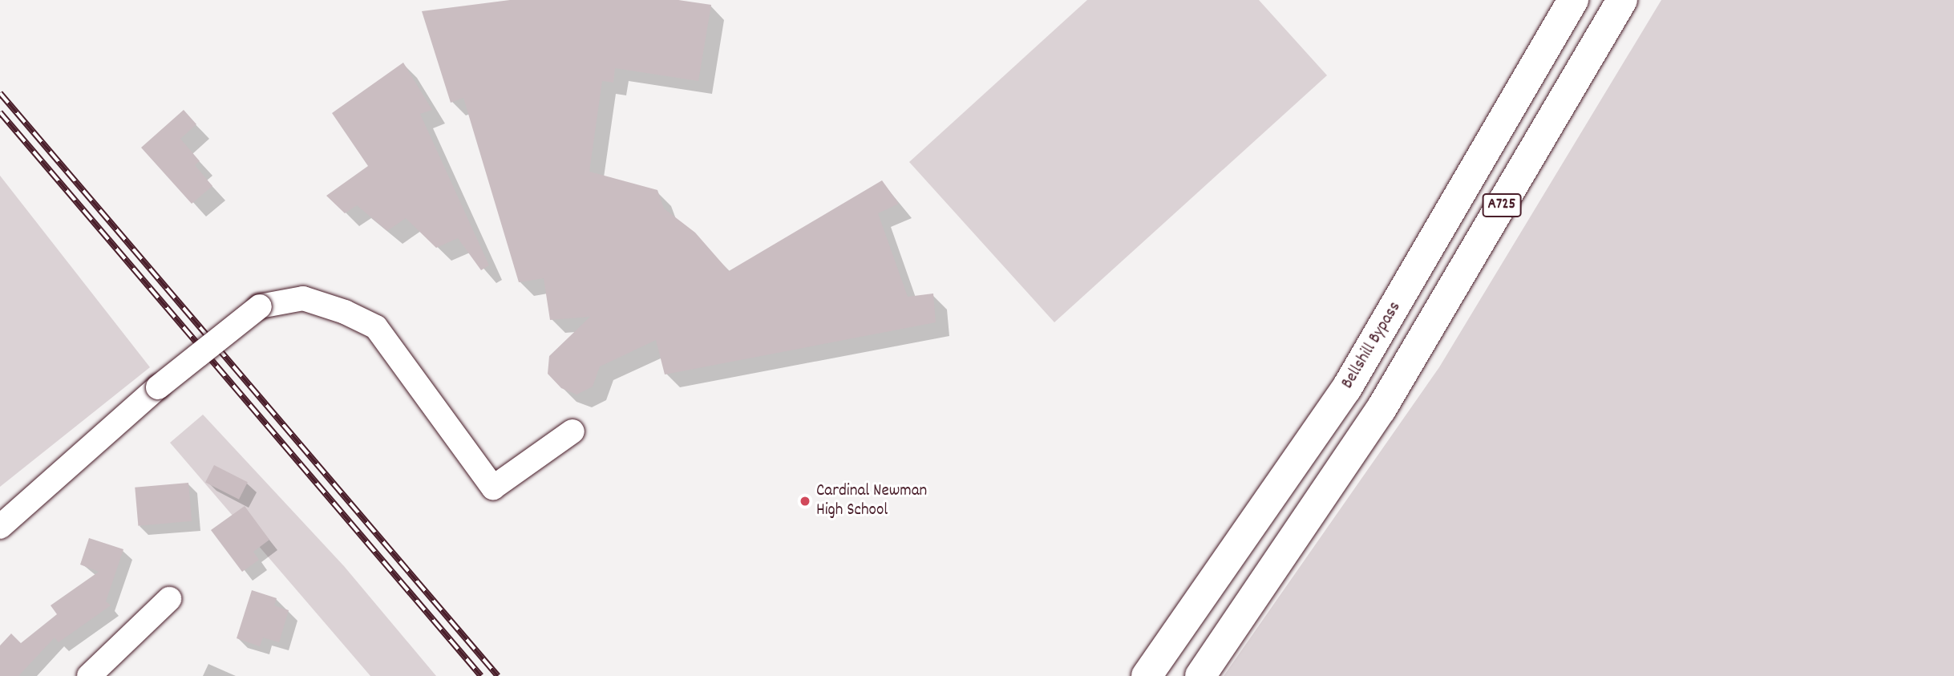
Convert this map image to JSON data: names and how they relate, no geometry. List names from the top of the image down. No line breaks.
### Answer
{"streets":{"highway":["A725","Bellshill Bypass"]},"places":["Cardinal Newman High School"]}
